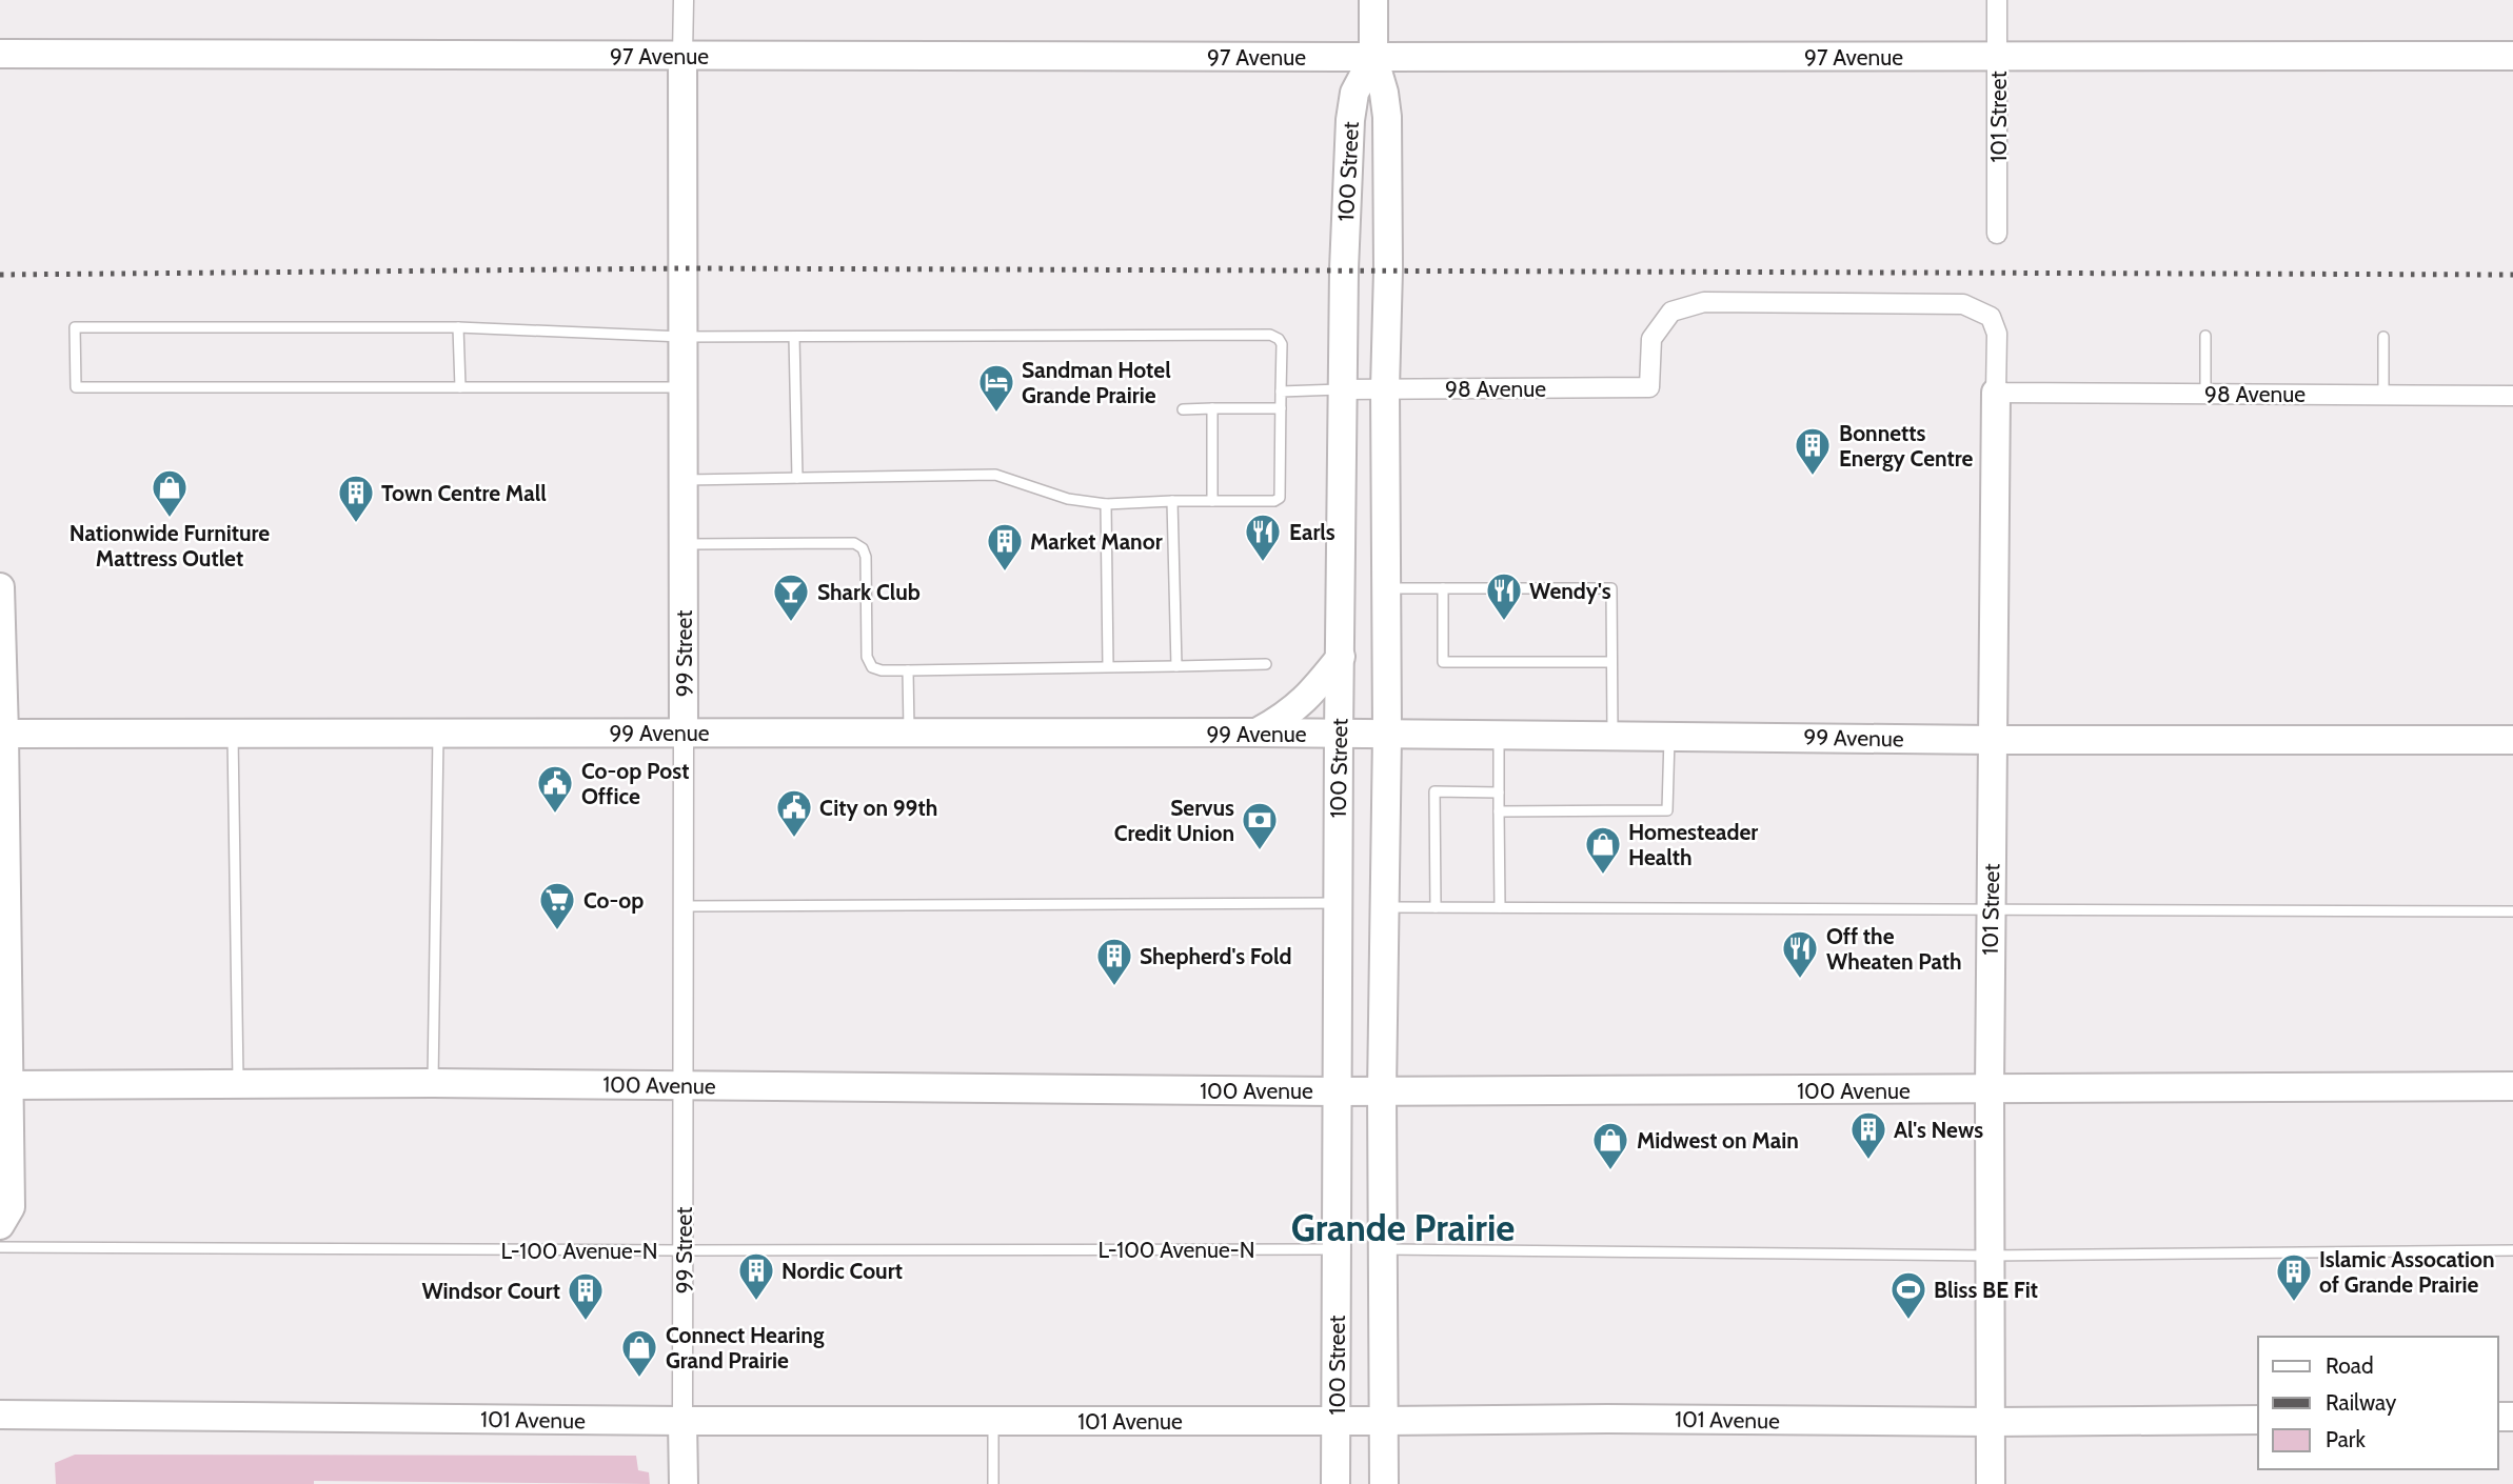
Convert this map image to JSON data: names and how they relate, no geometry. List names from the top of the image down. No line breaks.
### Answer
{"streets":{"main road":["97 Avenue","101 Street","100 Street","99 Street","99 Avenue","100 Avenue","101 Avenue"],"street":["98 Avenue"],"lane":["L-100 Avenue-N"]},"crossings":[["97 Avenue","101 Street"],["97 Avenue","100 Street"],["97 Avenue","99 Street"],["101 Street","98 Avenue"],["101 Street","99 Avenue"],["101 Street","100 Avenue"],["101 Street","101 Avenue"],["100 Street","98 Avenue"],["100 Street","99 Avenue"],["100 Street","100 Avenue"],["100 Street","L-100 Avenue-N"],["100 Street","101 Avenue"],["99 Street","99 Avenue"],["99 Street","100 Avenue"],["99 Street","L-100 Avenue-N"],["99 Street","101 Avenue"]],"districts":["Grande Prairie"],"places":{"hotel":["Sandman Hotel Grande Prairie"],"building":["Bonnetts Energy Centre","Town Centre Mall","Market Manor","Shepherd's Fold","Al's News","Nordic Court","Islamic Assocation of Grande Prairie","Windsor Court"],"shop":["Nationwide Furniture Mattress Outlet","Homesteader Health","Midwest on Main","Connect Hearing Grand Prairie"],"restaurant":["Earls","Wendy's","Off the Wheaten Path"],"bar":["Shark Club"],"public building":["Co-op Post Office","City on 99th"],"bank":["Servus Credit Union"],"supermarket":["Co-op"],"sports":["Bliss BE Fit"]},"legend":["Road","Railway","Park"]}
